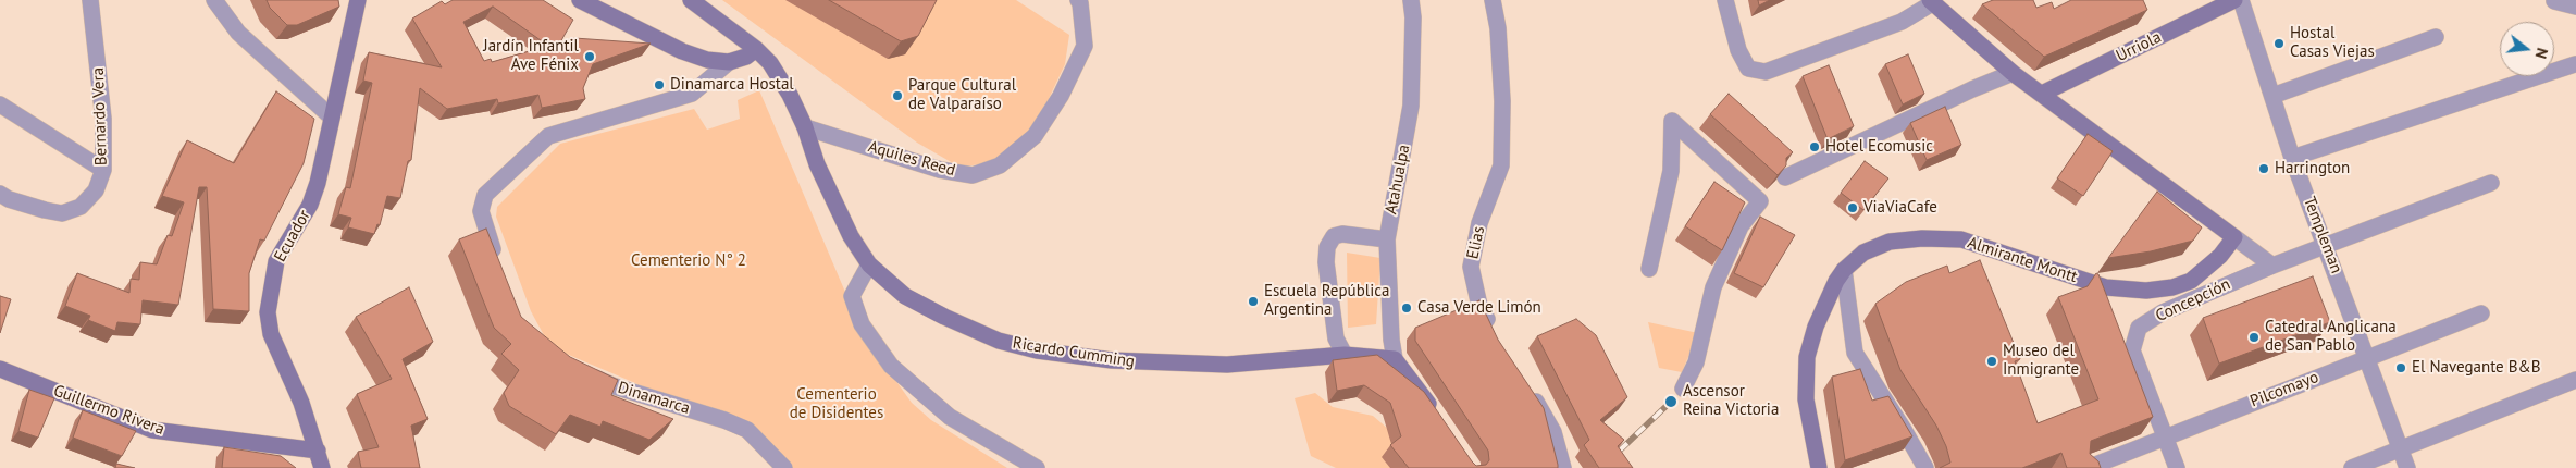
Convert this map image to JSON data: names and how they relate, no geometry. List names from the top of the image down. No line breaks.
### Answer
{"streets":{"main road":["Urriola","Ecuador","Almirante Montt","Ricardo Cumming","Guillermo Rivera"],"street":["Bernardo Vera","Aquiles Reed","Atahualpa","Templeman","Elias","Concepción","Pilcomayo","Dinamarca"]},"crossings":[["Aquiles Reed","Ricardo Cumming"],["Atahualpa","Ricardo Cumming"],["Templeman","Concepción"],["Templeman","Pilcomayo"],["Ecuador","Guillermo Rivera"],["Concepción","Pilcomayo"]],"parks":["Cementerio N° 2","Cementerio de Disidentes"],"places":["Hostal Casas Viejas","Jardín Infantil Ave Fénix","Dinamarca Hostal","Parque Cultural de Valparaíso","Hotel Ecomusic","Harrington","ViaViaCafe","Escuela República Argentina","Casa Verde Limón","Catedral Anglicana de San Pablo","Museo del Inmigrante","El Navegante B&B","Ascensor Reina Victoria"],"north":"right"}
